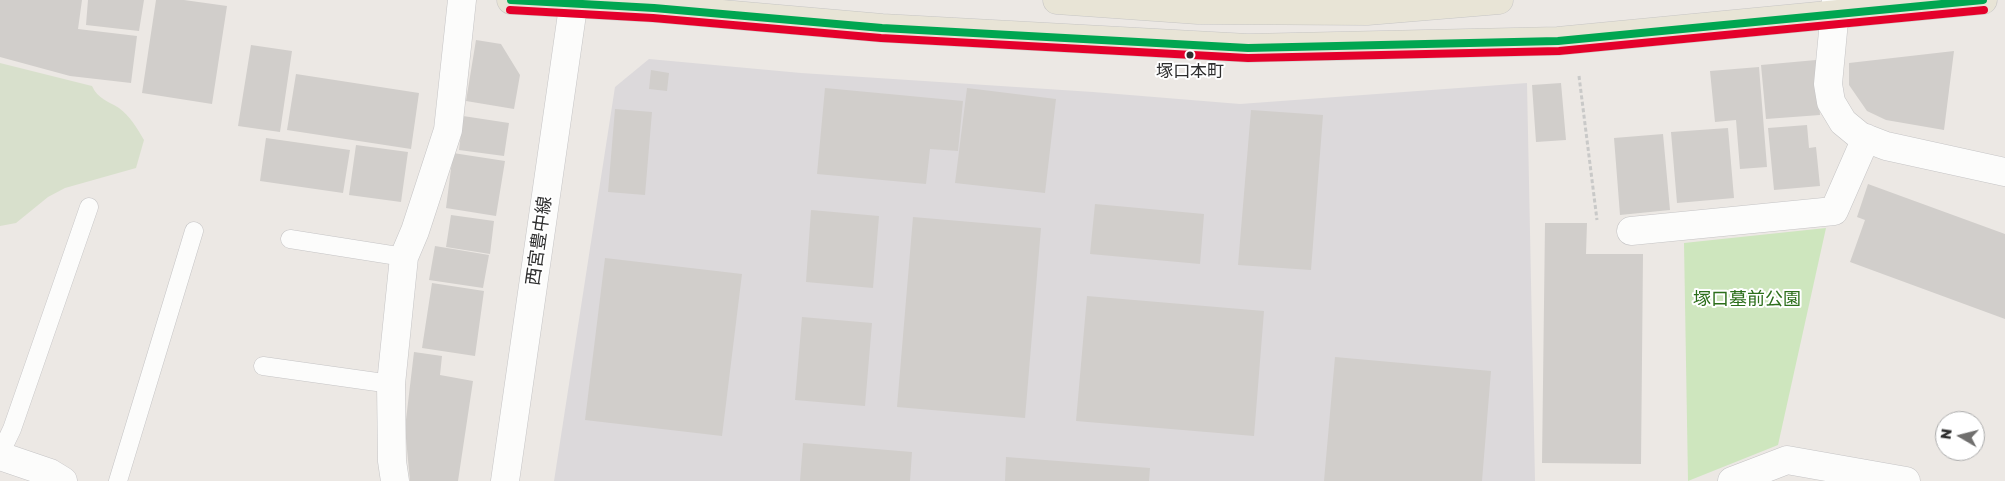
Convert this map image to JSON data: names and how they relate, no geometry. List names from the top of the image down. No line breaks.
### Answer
{"streets":{"street":["西宮豊中線"]},"parks":["塚口墓前公園"],"places":["塚口本町"],"north":"left"}
